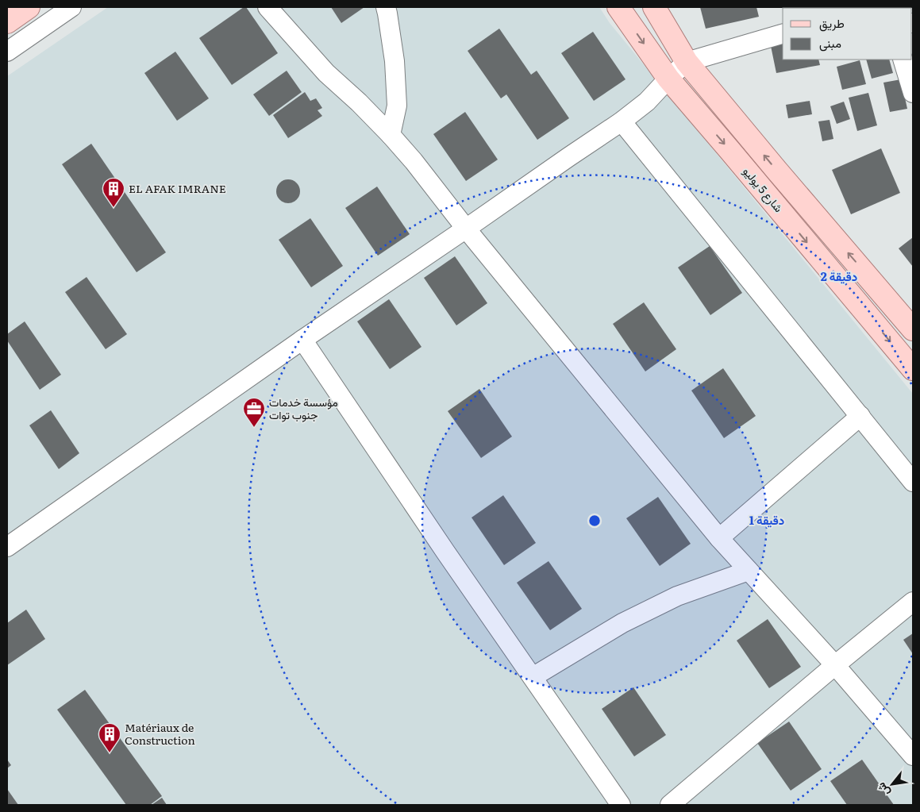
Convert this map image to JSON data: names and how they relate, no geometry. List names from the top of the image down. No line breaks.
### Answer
{"streets":{"main road":["شارع 5 يوليو"]},"places":{"building":["EL AFAK IMRANE","Matériaux de Construction"],"office":["مؤسسة خدمات جنوب توات"]},"legend":["طريق","مبنى"],"north":"bottom left","rings":["2 دقيقة","1 دقيقة"]}
